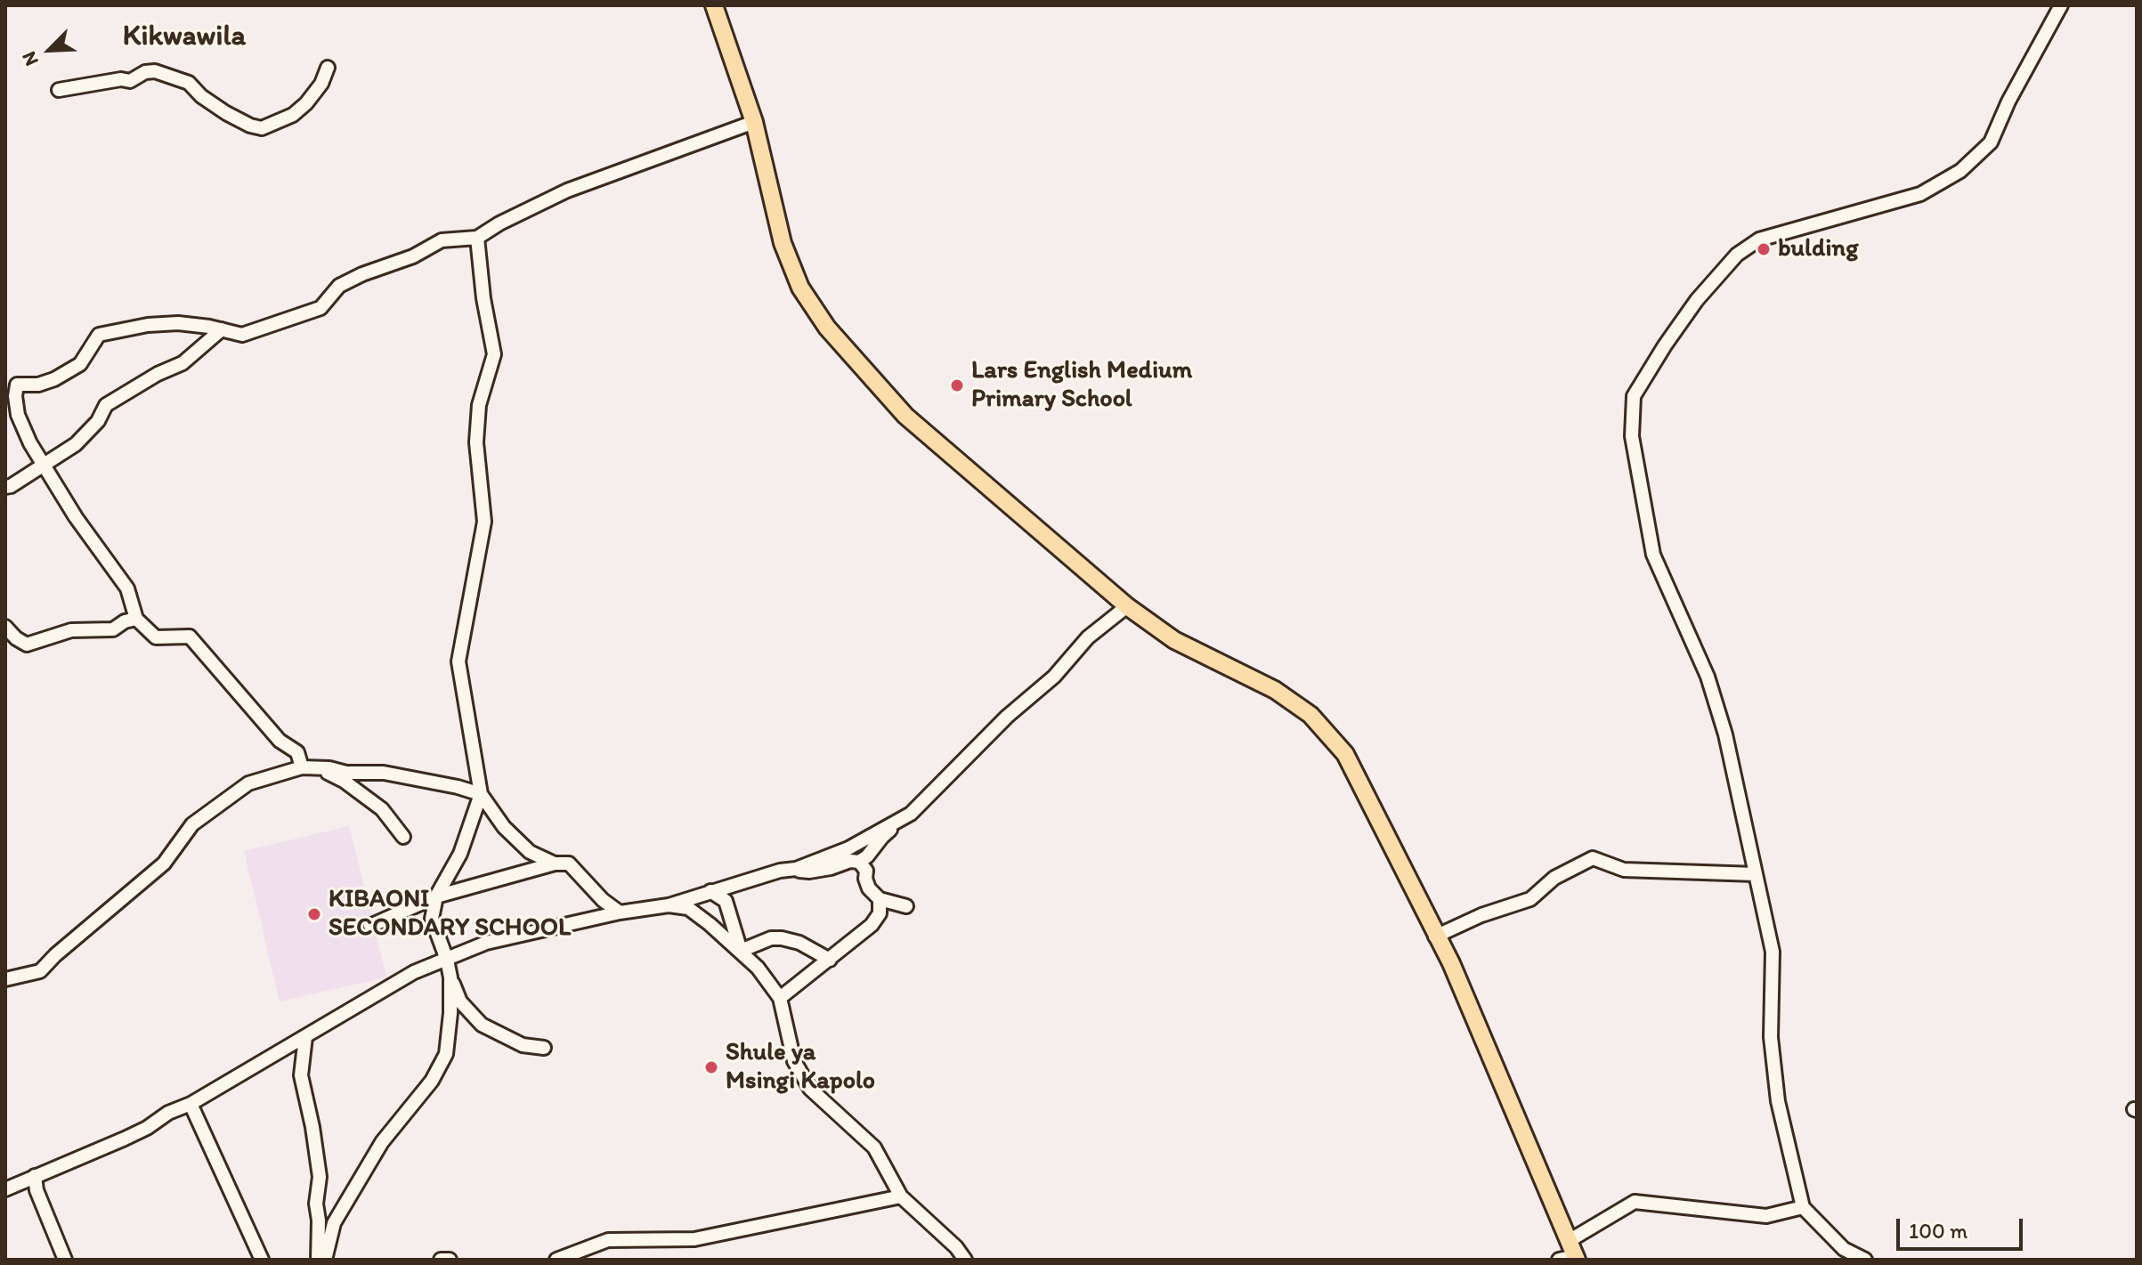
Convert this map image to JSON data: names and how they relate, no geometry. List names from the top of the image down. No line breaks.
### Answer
{"districts":["Kikwawila"],"places":["bulding","Lars English Medium Primary School","KIBAONI SECONDARY SCHOOL","Shule ya Msingi Kapolo"],"scale_bar":"100 m","north":"bottom left"}
